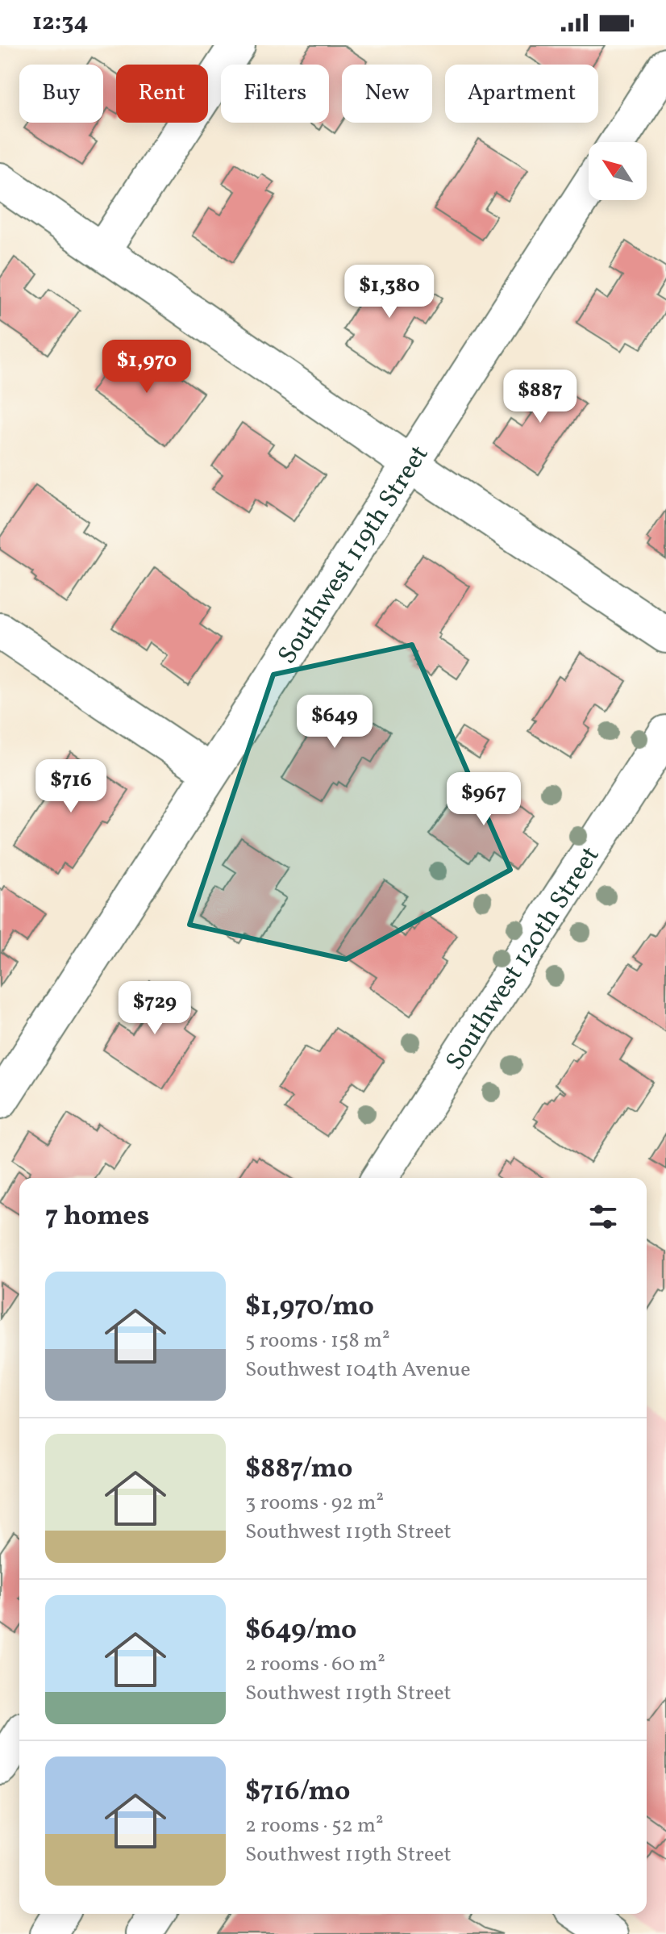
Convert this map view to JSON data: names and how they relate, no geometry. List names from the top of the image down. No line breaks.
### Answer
{"streets":{"street":["Southwest 119th Street","Southwest 120th Street"]},"north":"top left","page":{"status":"12:34","chip":["Buy","Rent","Filters","New","Apartment"],"price":["$1,380","$1,970","$887","$649","$716","$967","$729"],"heading":"7 homes","list":[{"name":"$1,970/mo","note":"5 rooms · 158 m² · Southwest 104th Avenue"},{"name":"$887/mo","note":"3 rooms · 92 m² · Southwest 119th Street"},{"name":"$649/mo","note":"2 rooms · 60 m² · Southwest 119th Street"},{"name":"$716/mo","note":"2 rooms · 52 m² · Southwest 119th Street"}]}}
